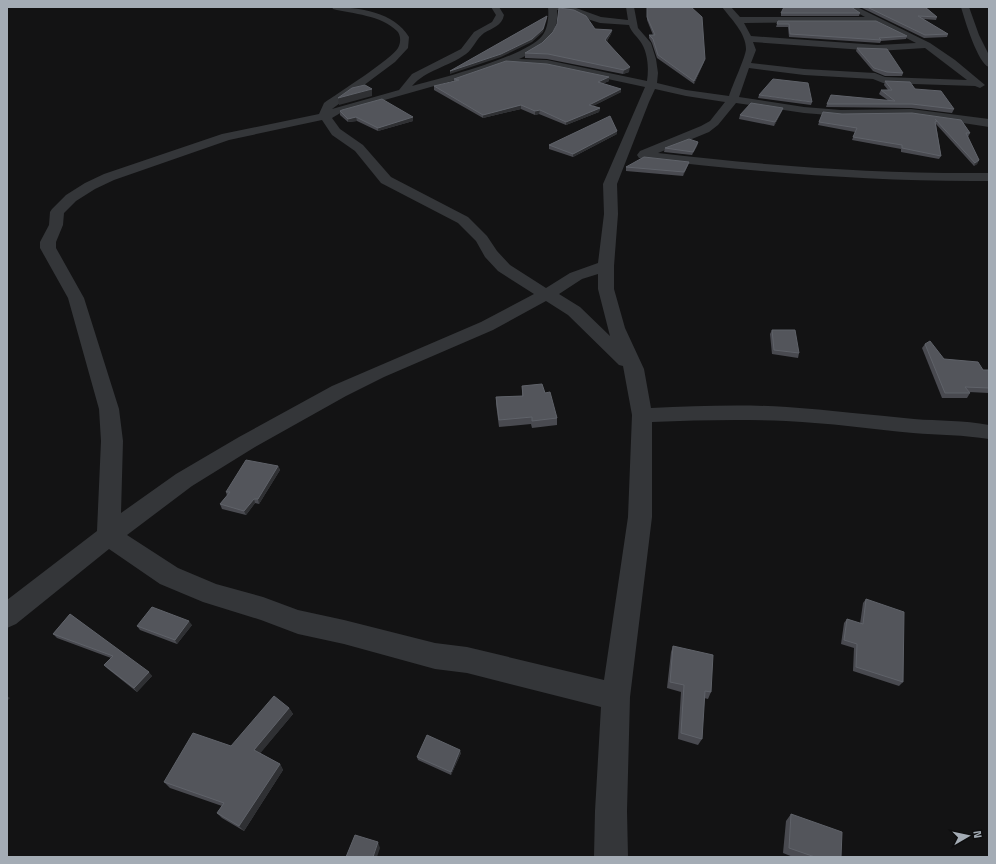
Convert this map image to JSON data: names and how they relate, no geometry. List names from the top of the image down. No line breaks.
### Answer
{"north":"right"}
